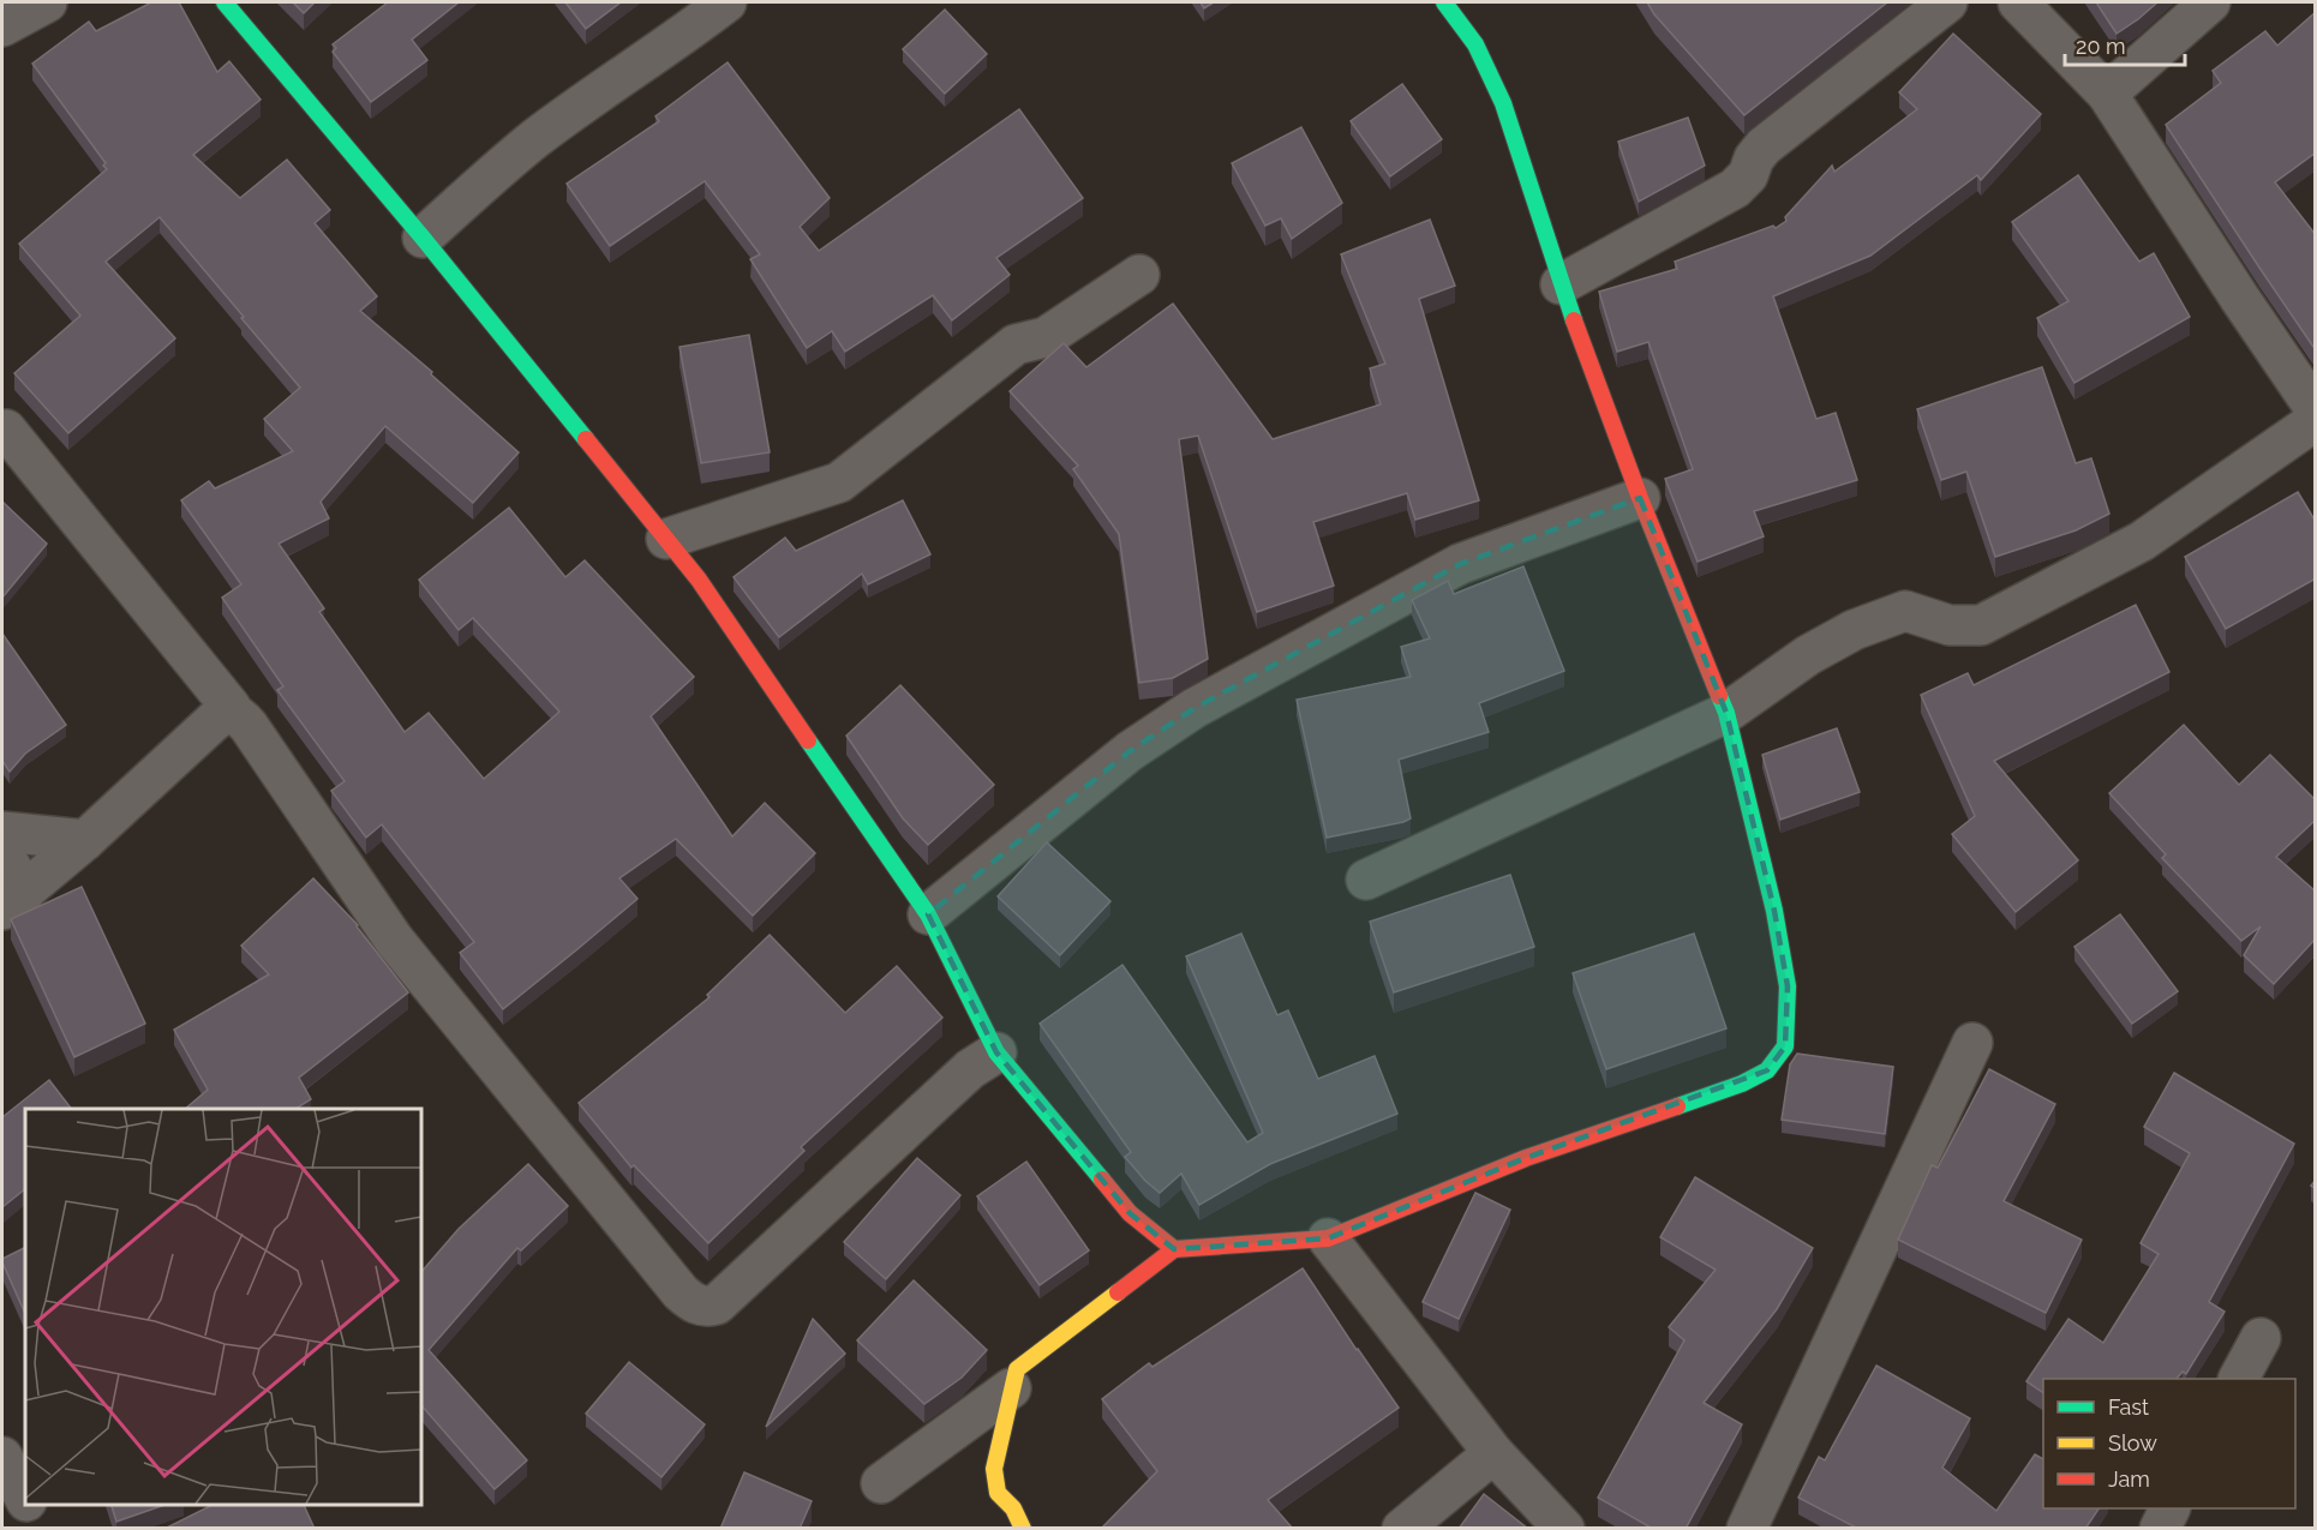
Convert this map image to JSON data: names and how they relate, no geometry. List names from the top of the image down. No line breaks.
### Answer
{"legend":["Fast","Slow","Jam"],"scale_bar":"20 m"}
